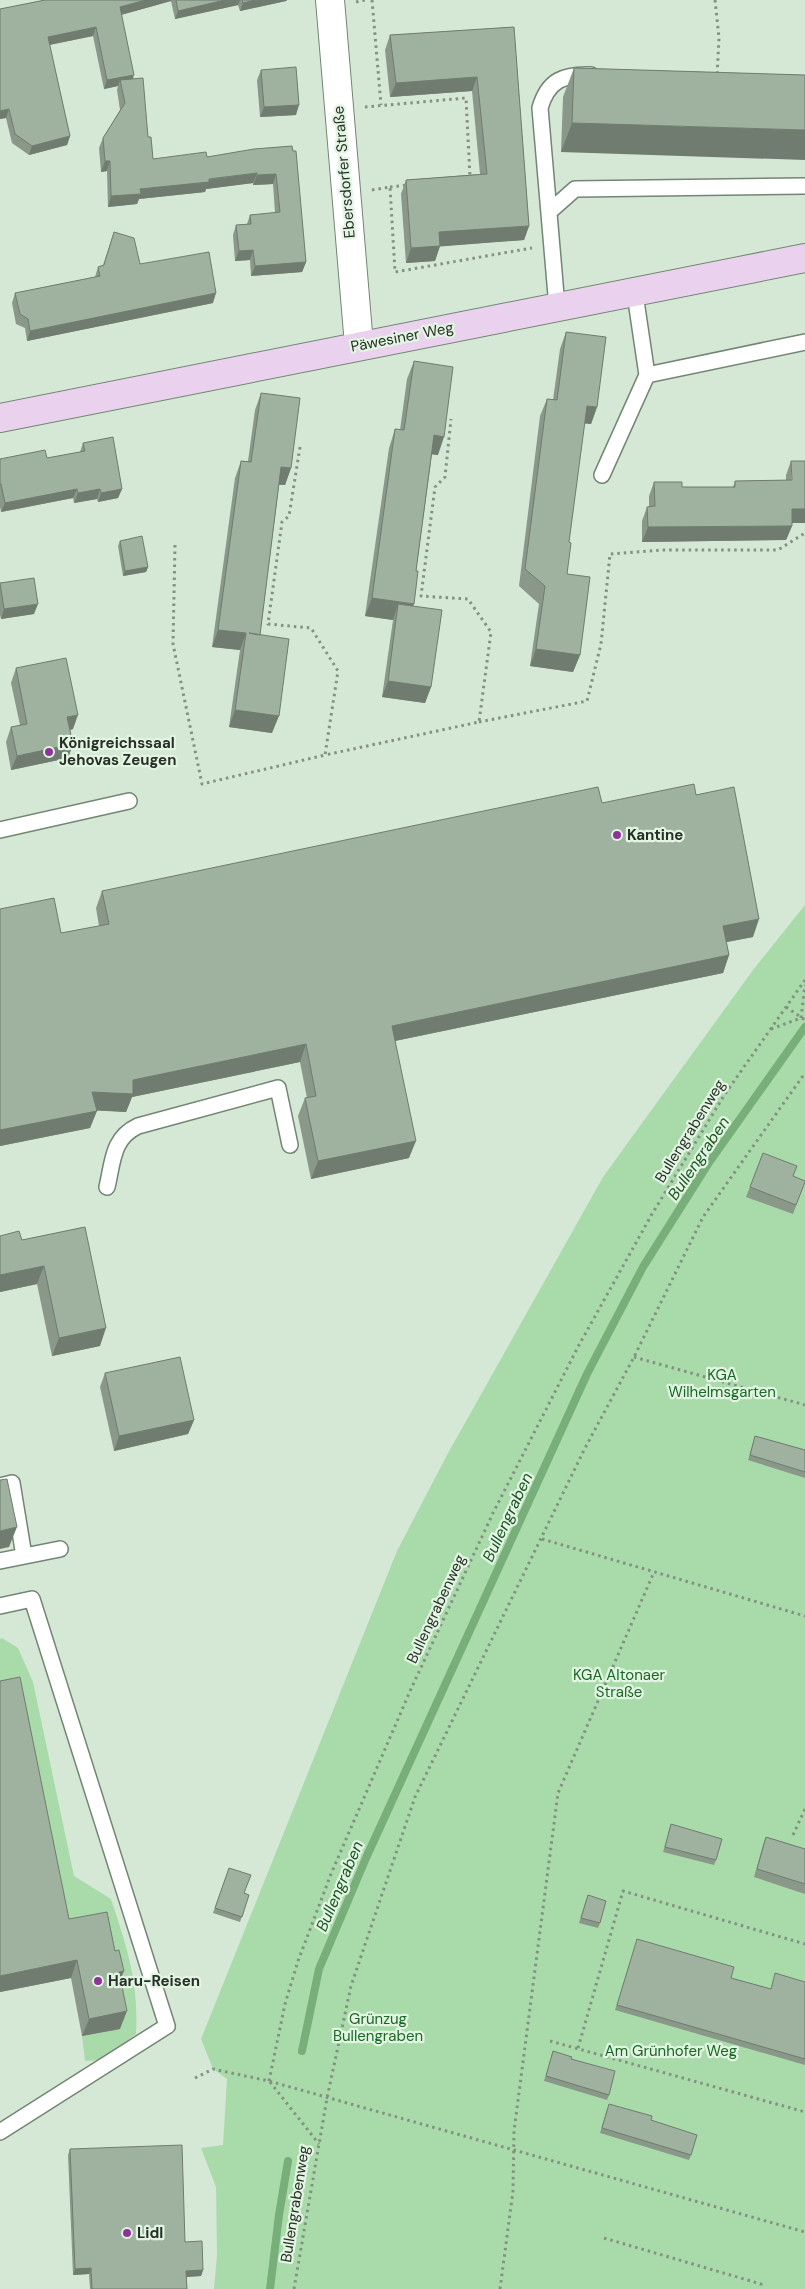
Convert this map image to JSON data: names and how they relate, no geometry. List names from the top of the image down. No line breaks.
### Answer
{"streets":{"street":["Ebersdorfer Straße","Päwesiner Weg"],"path":["Bullengrabenweg"]},"crossings":[["Ebersdorfer Straße","Päwesiner Weg"]],"water":["Bullengraben"],"parks":["KGA Wilhelmsgarten","KGA Altonaer Straße","Grünzug Bullengraben","Am Grünhofer Weg"],"places":["Königreichssaal Jehovas Zeugen","Kantine","Haru-Reisen","Lidl"]}
